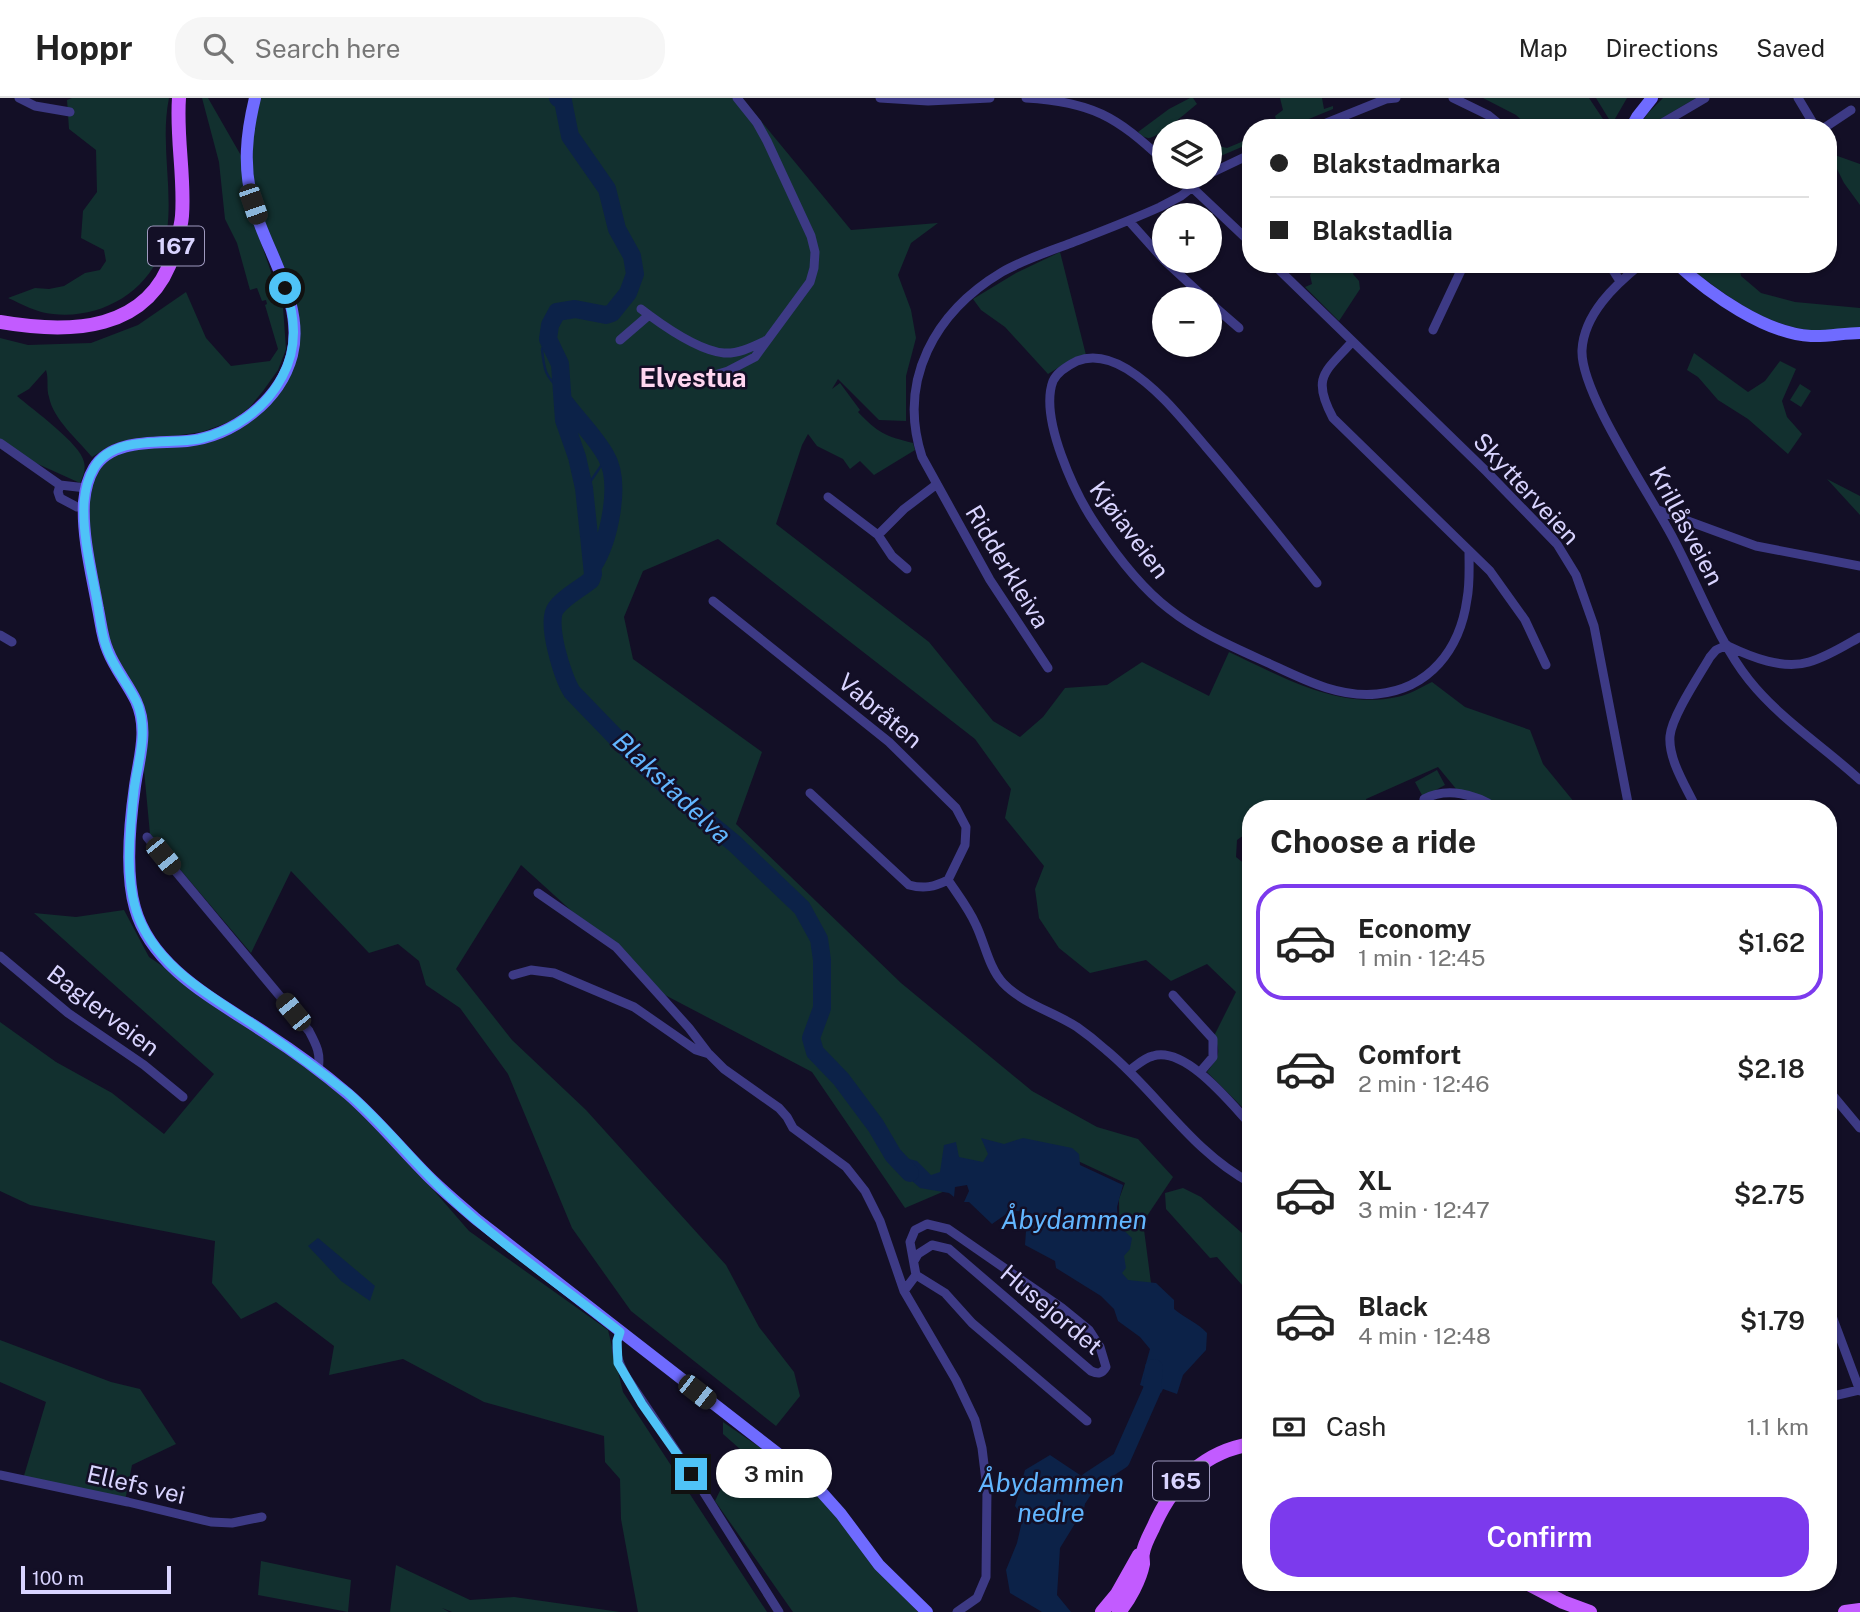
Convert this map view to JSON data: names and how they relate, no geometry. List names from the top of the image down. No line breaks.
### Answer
{"streets":{"main road":["167","165"],"street":["Skytterveien","Krillåsveien","Kjøiaveien","Ridderkleiva","Vabråten","Baglerveien","Husejordet","Ellefs vei"]},"districts":["Elvestua"],"water":["Blakstadelva","Åbydammen","Åbydammen nedre"],"scale_bar":"100 m","page":{"header":"Hoppr","search":"Search here","nav":["Map","Directions","Saved"],"map_buttons":["+","−"],"banner":["Blakstadmarka","Blakstadlia"],"heading":"Choose a ride","list":[{"name":"Economy","note":"1 min · 12:45","value":"$1.62"},{"name":"Comfort","note":"2 min · 12:46","value":"$2.18"},{"name":"XL","note":"3 min · 12:47","value":"$2.75"},{"name":"Black","note":"4 min · 12:48","value":"$1.79"}],"pay":["Cash","1.1 km"],"bubble":"3 min","buttons":"Confirm","scale":"100 m"}}
